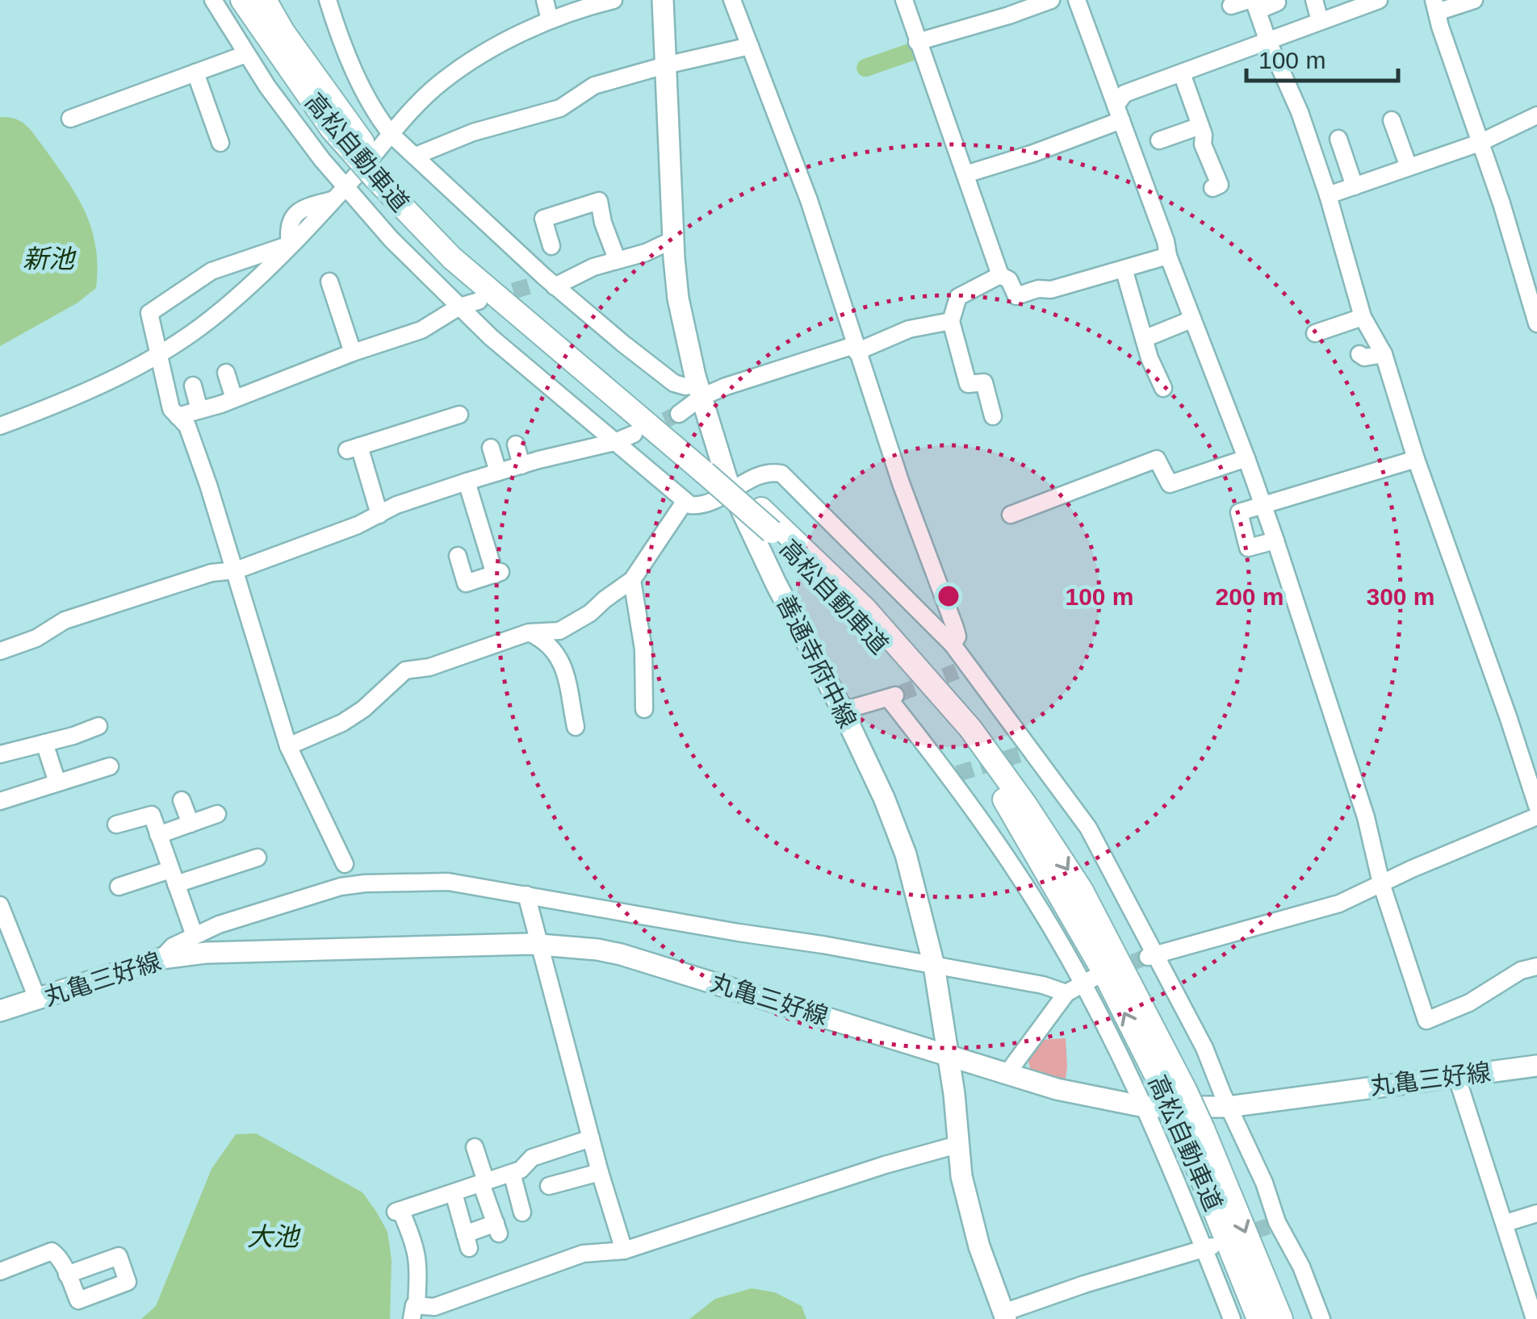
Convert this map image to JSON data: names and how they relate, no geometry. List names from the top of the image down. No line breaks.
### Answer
{"streets":{"highway":["高松自動車道"],"main road":["善通寺府中線","丸亀三好線"]},"crossings":[["善通寺府中線","丸亀三好線"]],"water":["新池","大池"],"scale_bar":"100 m","rings":["100 m","200 m","300 m"]}
